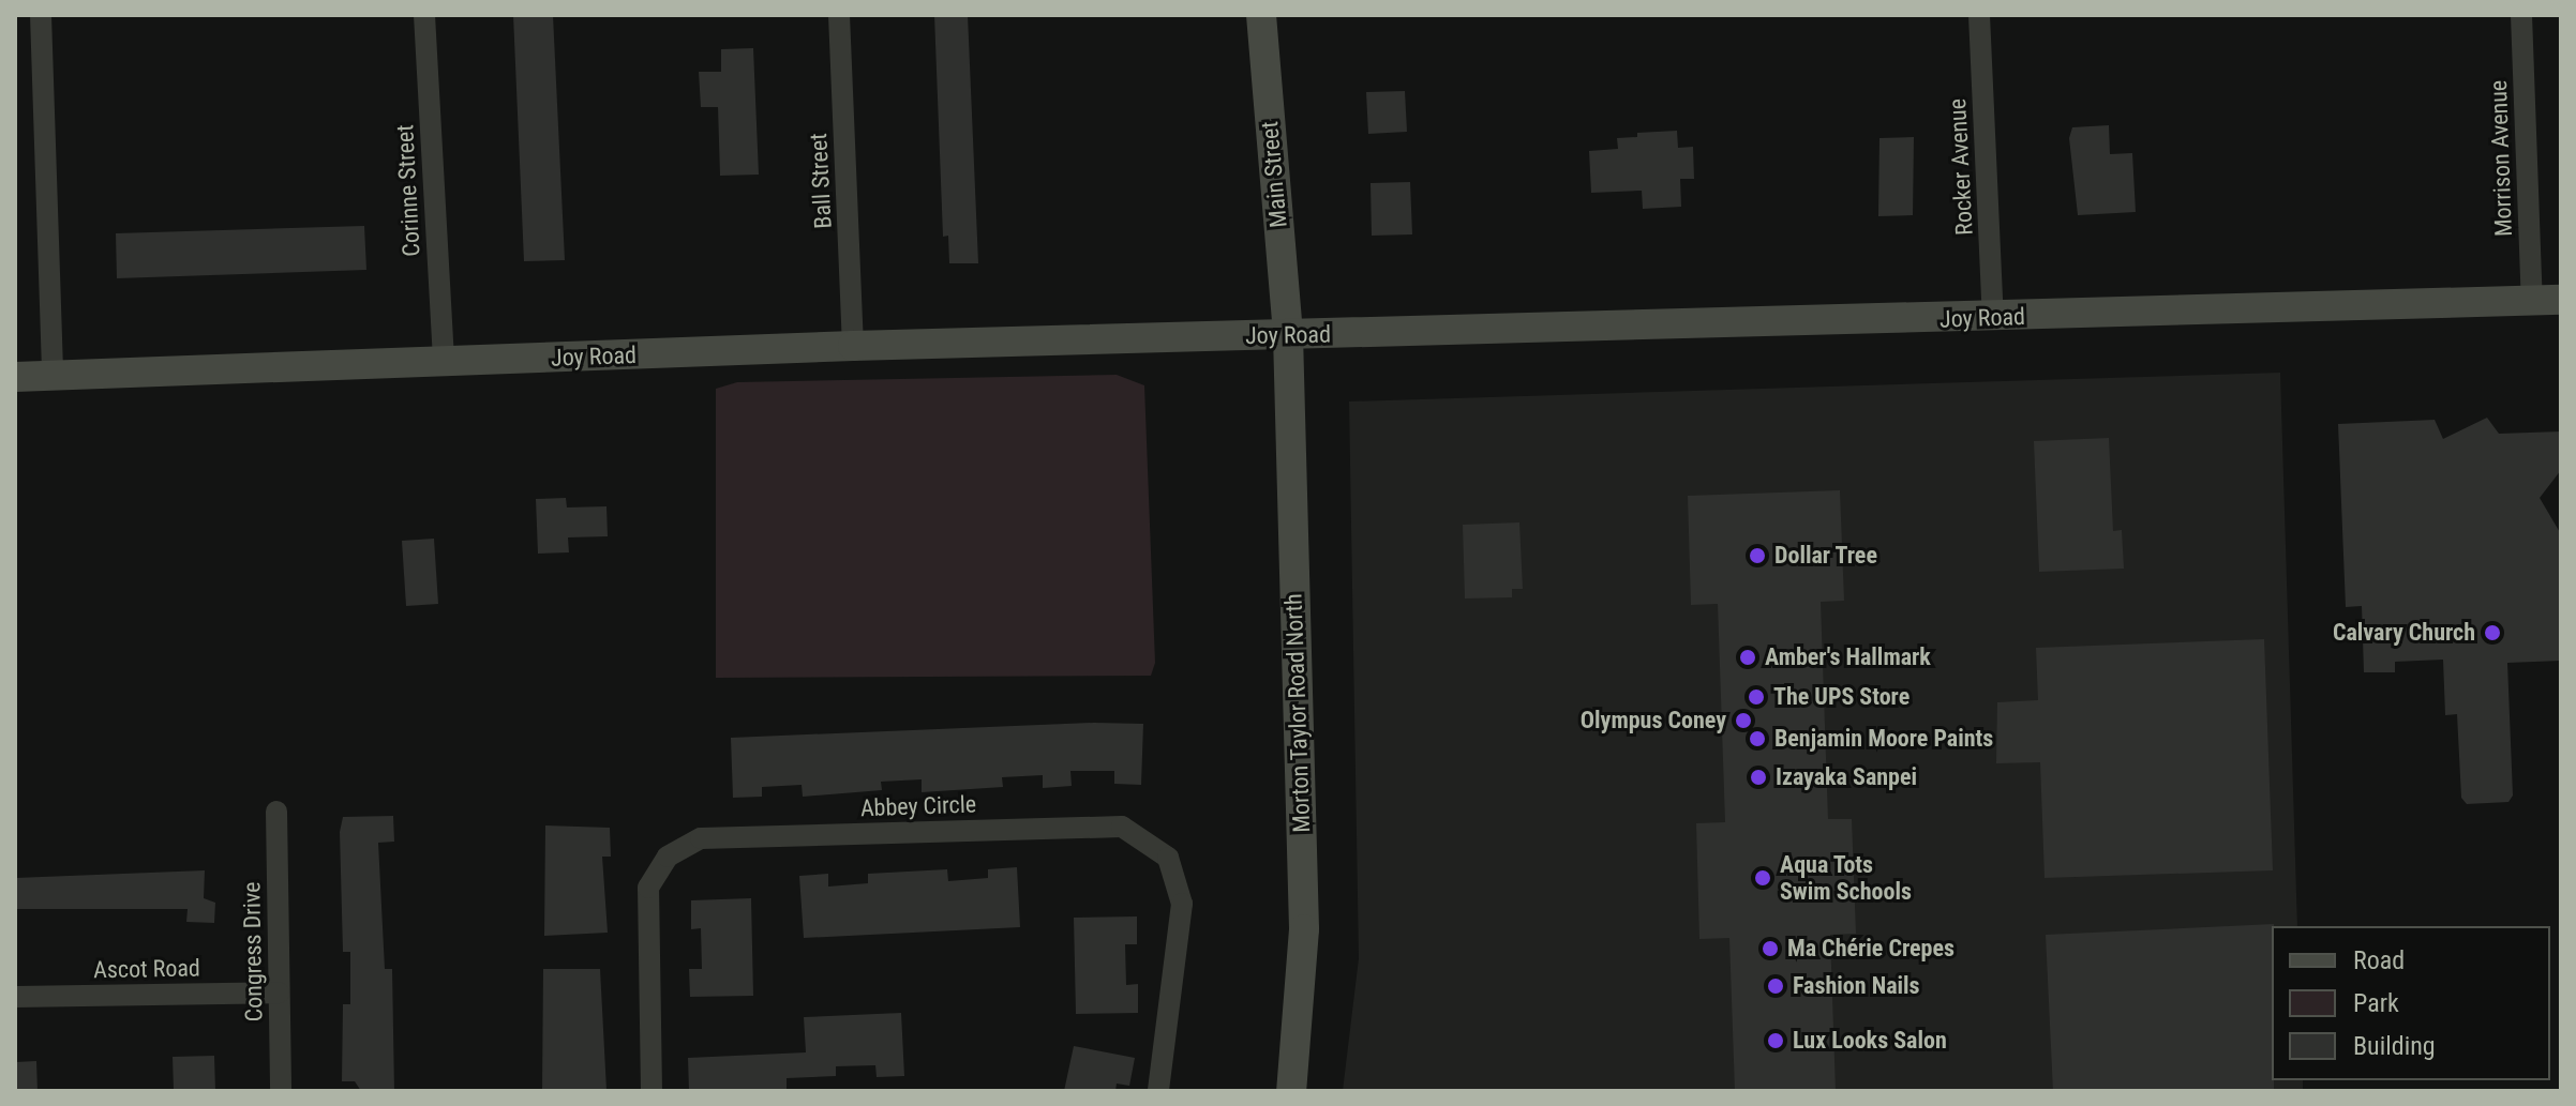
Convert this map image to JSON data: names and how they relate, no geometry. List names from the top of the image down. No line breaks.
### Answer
{"streets":{"street":["Morrison Avenue","Rocker Avenue","Main Street","Ball Street","Corinne Street","Joy Road","Morton Taylor Road North","Abbey Circle","Congress Drive","Ascot Road"]},"crossings":[["Morrison Avenue","Joy Road"],["Rocker Avenue","Joy Road"],["Main Street","Joy Road"],["Main Street","Morton Taylor Road North"],["Ball Street","Joy Road"],["Corinne Street","Joy Road"],["Joy Road","Morton Taylor Road North"],["Congress Drive","Ascot Road"]],"places":["Dollar Tree","Calvary Church","Amber's Hallmark","The UPS Store","Olympus Coney","Benjamin Moore Paints","Izayaka Sanpei","Aqua Tots Swim Schools","Ma Chérie Crepes","Fashion Nails","Lux Looks Salon"],"legend":["Road","Park","Building"]}
